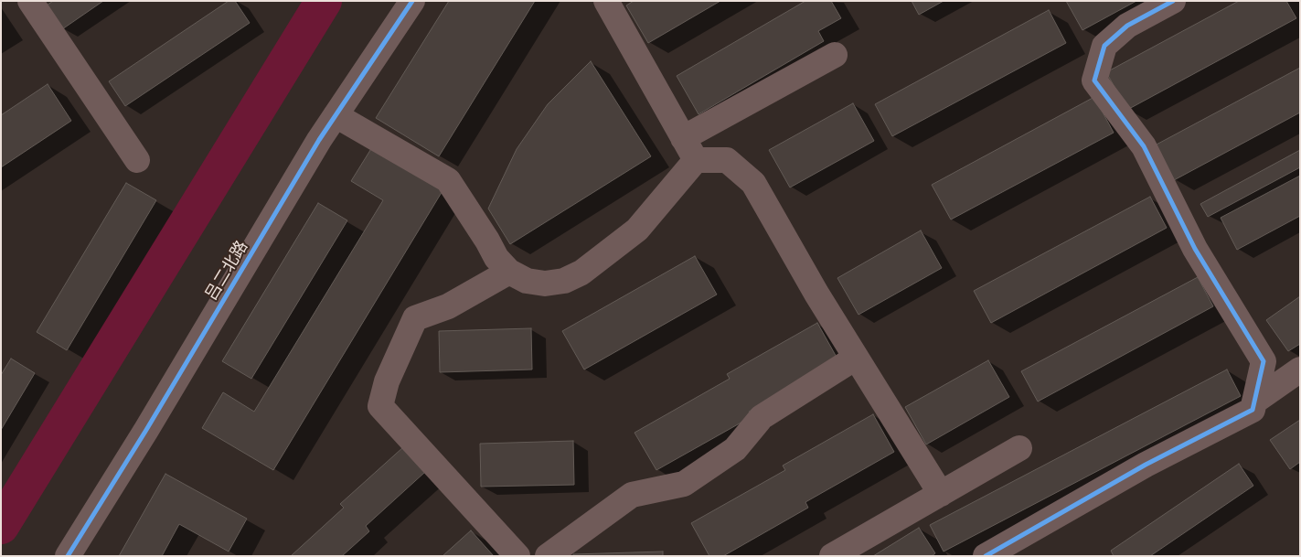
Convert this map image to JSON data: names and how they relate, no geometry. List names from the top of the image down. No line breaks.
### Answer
{"streets":{"street":["吕二北路"]}}
